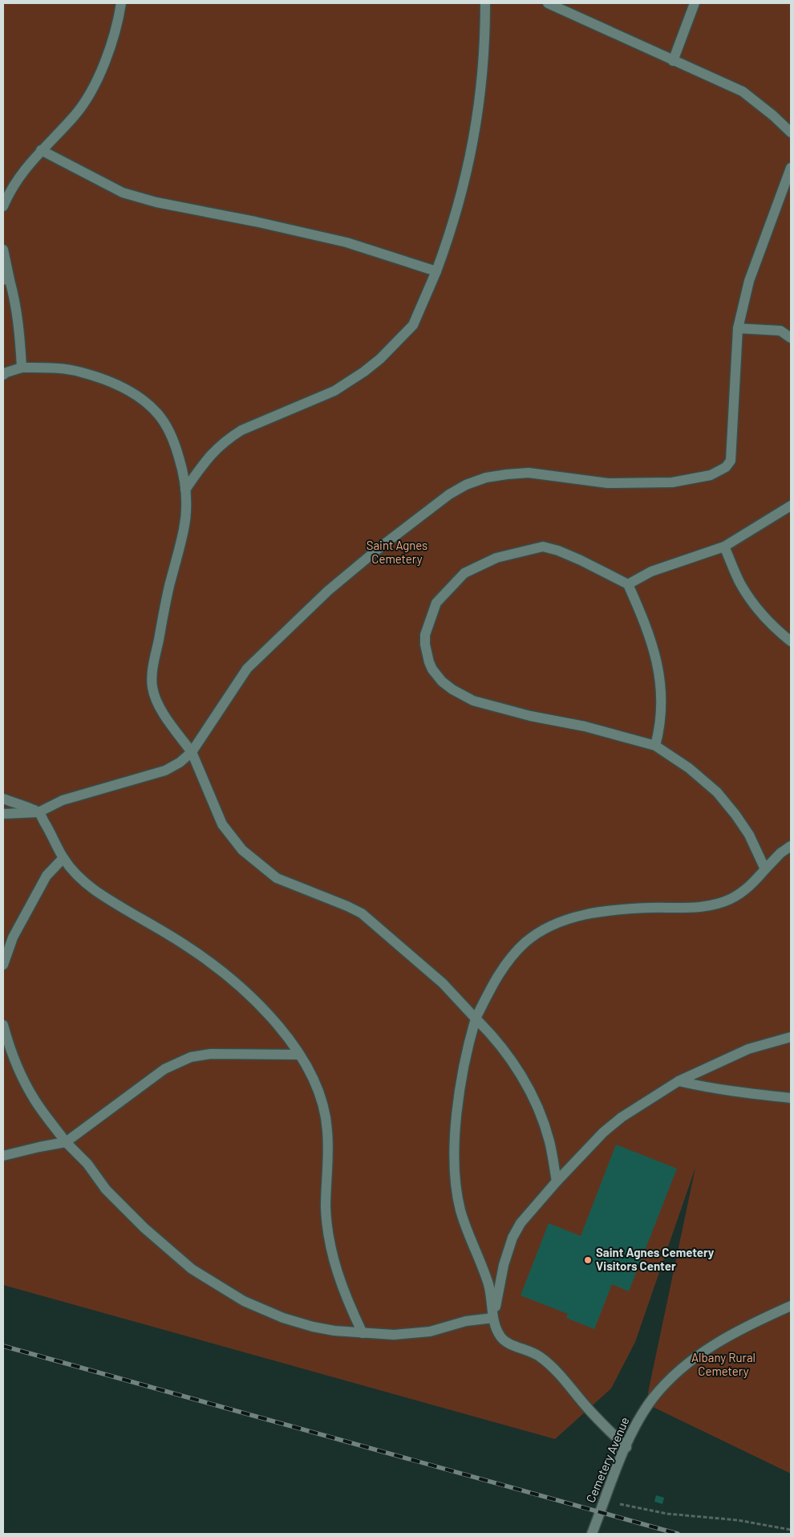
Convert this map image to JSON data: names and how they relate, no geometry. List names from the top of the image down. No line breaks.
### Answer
{"streets":{"lane":["Cemetery Avenue"]},"parks":["Saint Agnes Cemetery","Albany Rural Cemetery"],"places":["Saint Agnes Cemetery Visitors Center"]}
